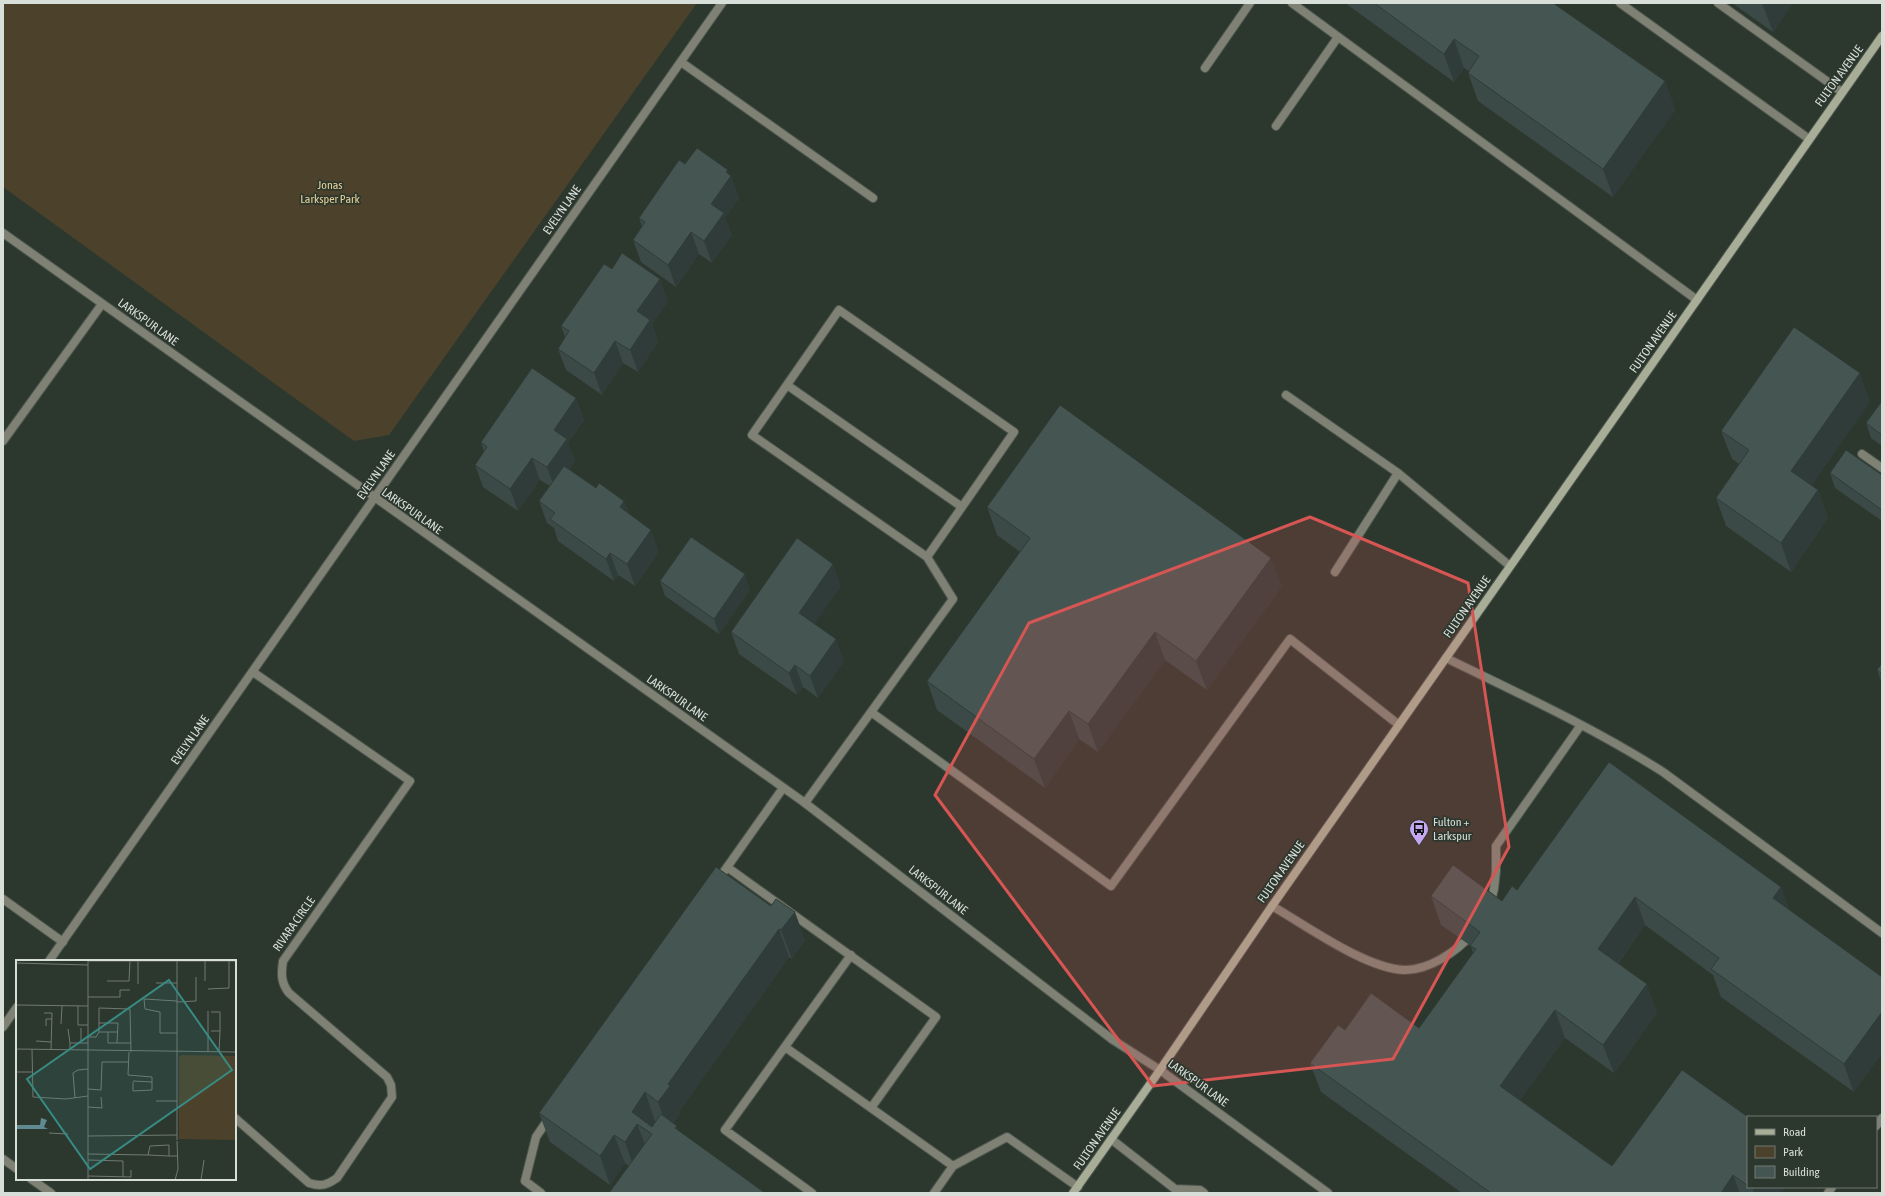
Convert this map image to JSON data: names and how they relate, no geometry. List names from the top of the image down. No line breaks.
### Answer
{"streets":{"main road":["FULTON AVENUE"],"street":["EVELYN LANE","LARKSPUR LANE","RIVARA CIRCLE"]},"crossings":[["FULTON AVENUE","LARKSPUR LANE"],["EVELYN LANE","LARKSPUR LANE"],["EVELYN LANE","RIVARA CIRCLE"]],"parks":["Jonas Larksper Park"],"places":{"bus stop":["Fulton + Larkspur"]},"legend":["Road","Park","Building"]}
